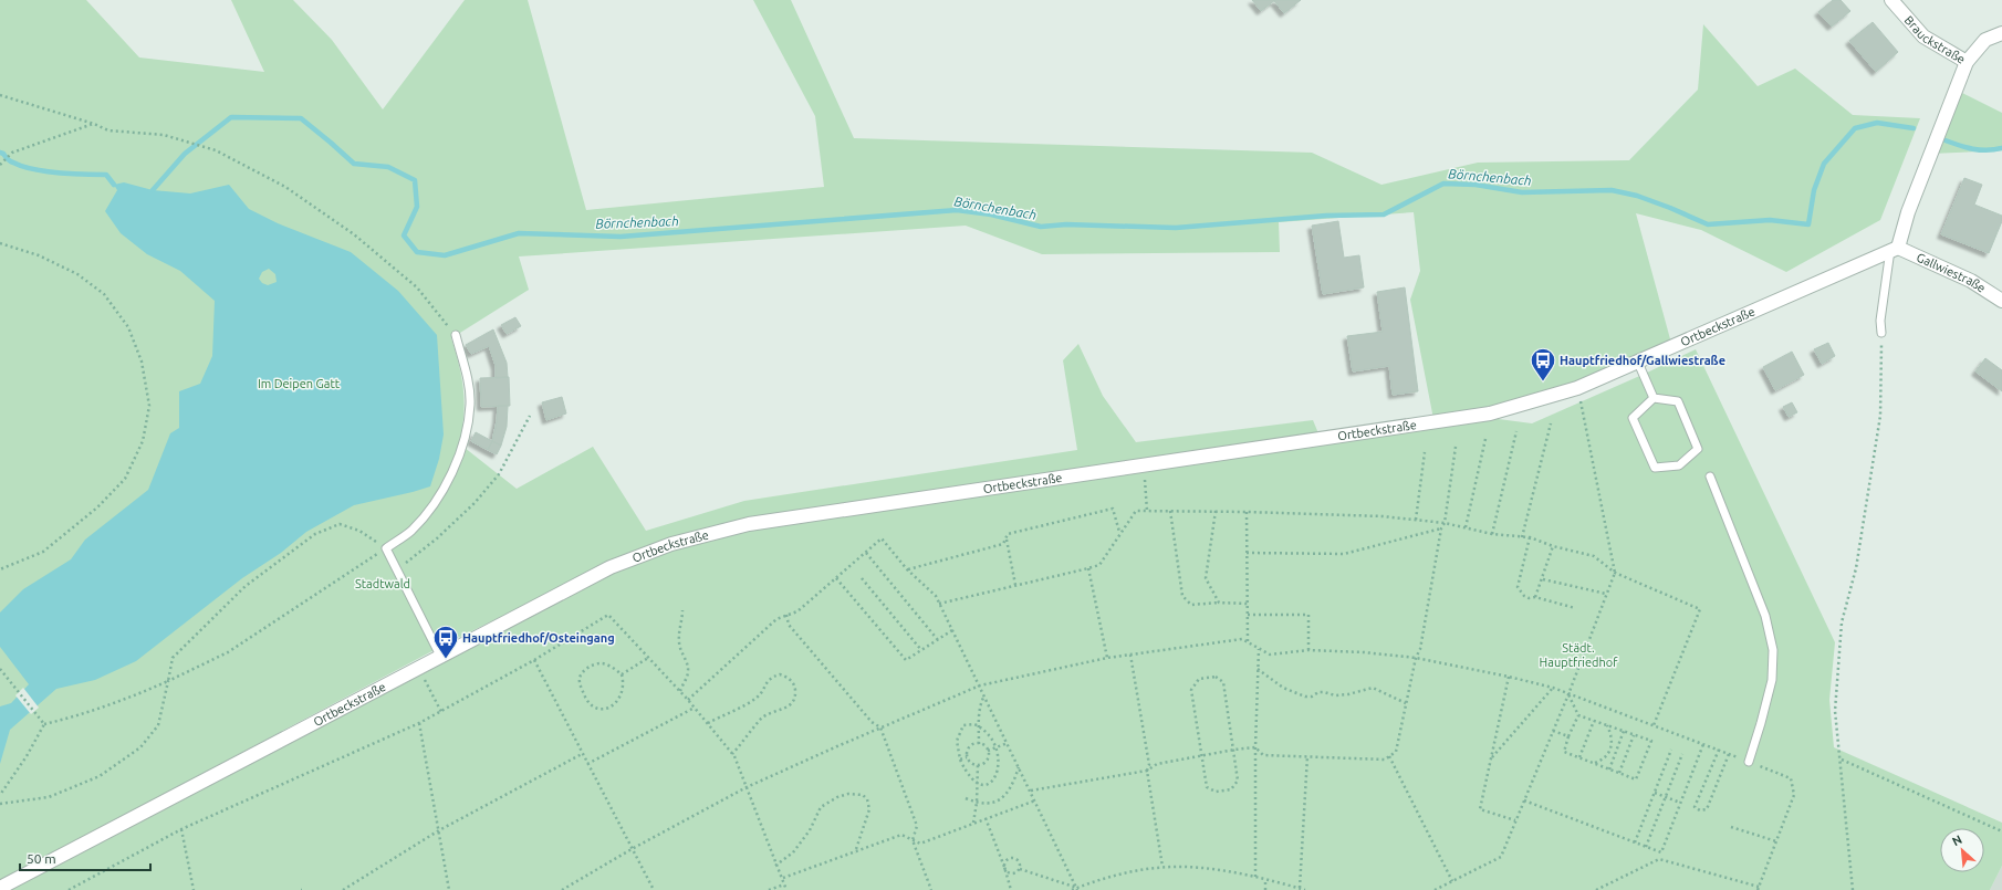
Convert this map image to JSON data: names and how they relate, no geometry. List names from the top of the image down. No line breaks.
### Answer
{"streets":{"street":["Brauckstraße","Gallwiestraße","Ortbeckstraße"]},"crossings":[["Gallwiestraße","Ortbeckstraße"]],"water":["Börnchenbach"],"parks":["Im Deipen Gatt","Stadtwald","Städt. Hauptfriedhof"],"places":{"bus stop":["Hauptfriedhof/Gallwiestraße","Hauptfriedhof/Osteingang"]},"scale_bar":"50 m","north":"top left"}
